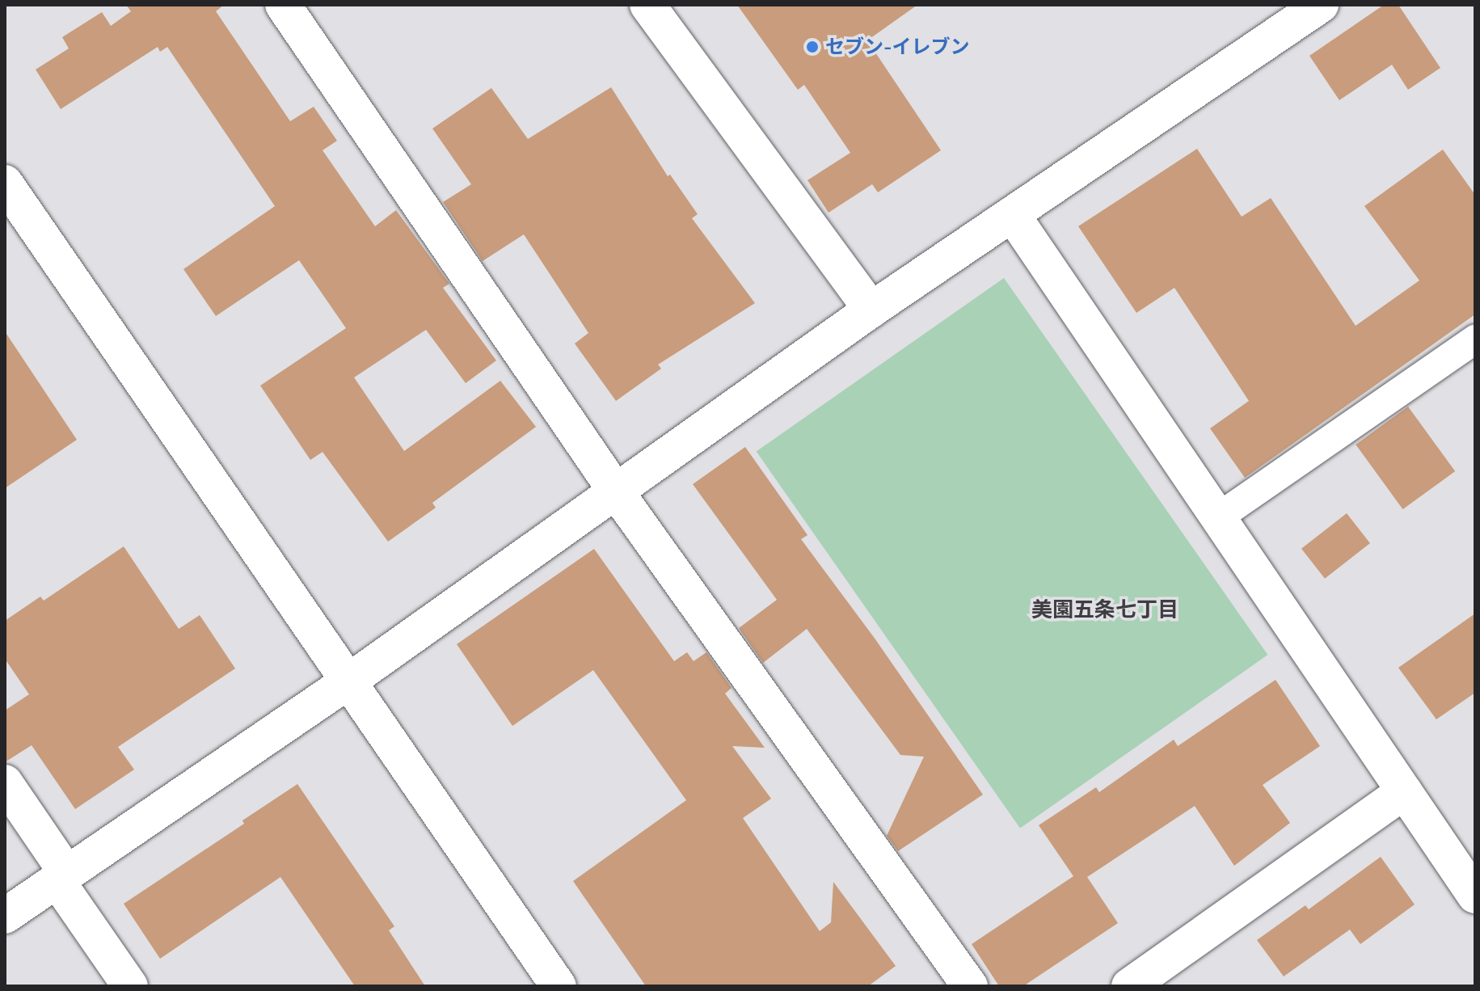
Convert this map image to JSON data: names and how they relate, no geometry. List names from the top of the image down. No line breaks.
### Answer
{"districts":["美園五条七丁目"],"places":["セブン-イレブン"]}
